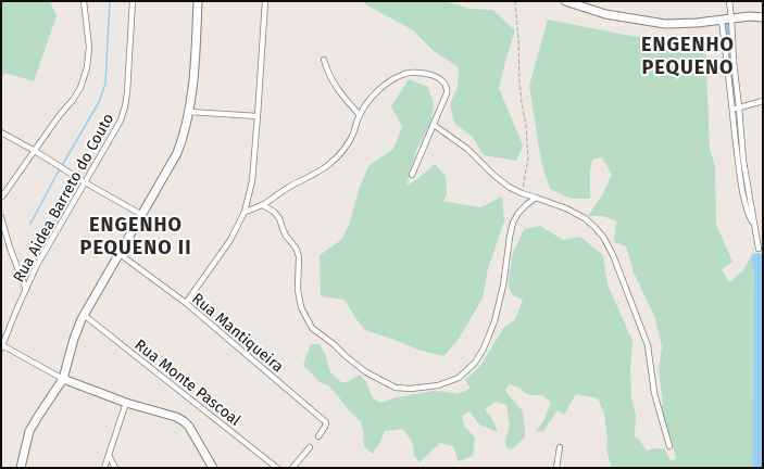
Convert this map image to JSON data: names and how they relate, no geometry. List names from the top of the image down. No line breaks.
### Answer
{"streets":{"street":["Rua Aidea Barreto do Couto","Rua Mantiqueira","Rua Monte Pascoal"]},"districts":["ENGENHO PEQUENO","ENGENHO PEQUENO II"]}
